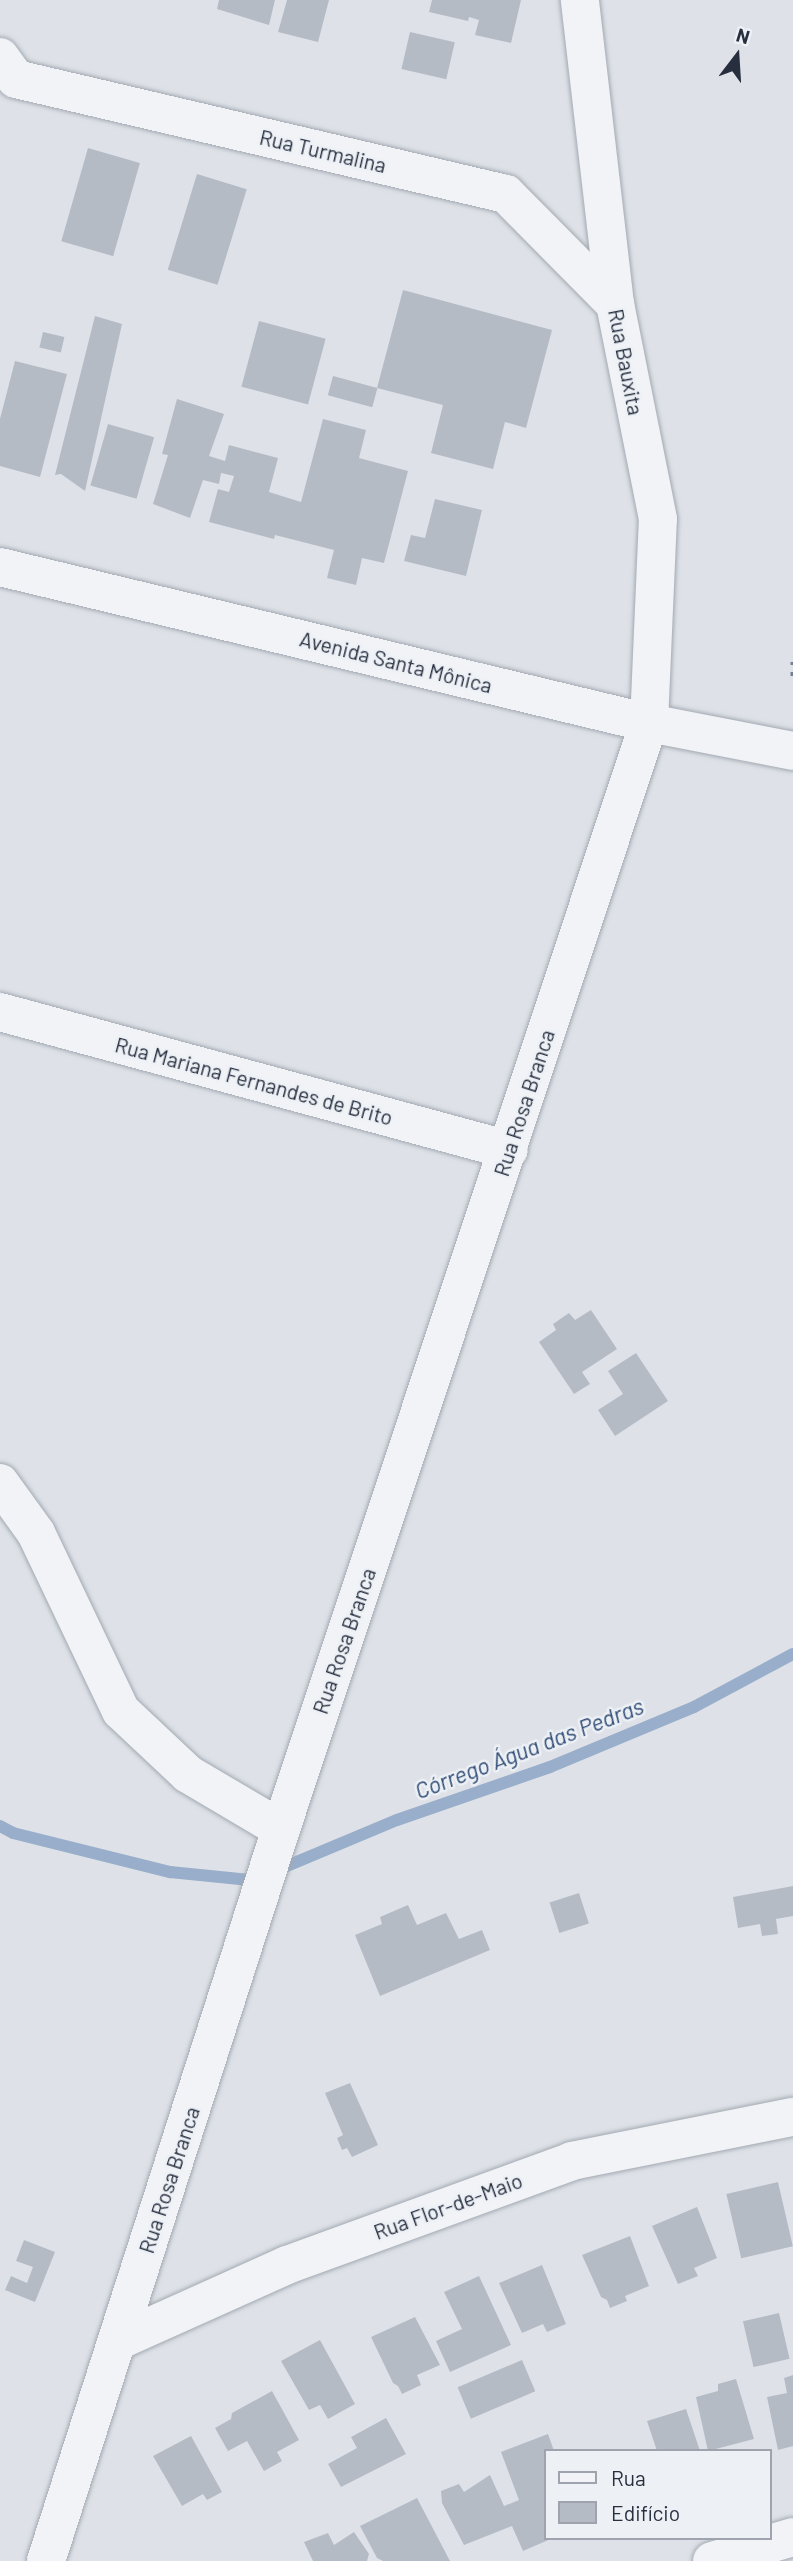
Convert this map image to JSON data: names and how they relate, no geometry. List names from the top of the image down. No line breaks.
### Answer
{"streets":{"street":["Rua Turmalina","Rua Bauxita","Avenida Santa Mônica","Rua Mariana Fernandes de Brito","Rua Rosa Branca","Rua Flor-de-Maio"]},"crossings":[["Rua Turmalina","Rua Bauxita"],["Rua Bauxita","Avenida Santa Mônica"],["Rua Bauxita","Rua Rosa Branca"],["Avenida Santa Mônica","Rua Rosa Branca"],["Rua Mariana Fernandes de Brito","Rua Rosa Branca"],["Rua Rosa Branca","Rua Flor-de-Maio"]],"water":["Córrego Água das Pedras"],"legend":["Rua","Edifício"],"north":"top"}
